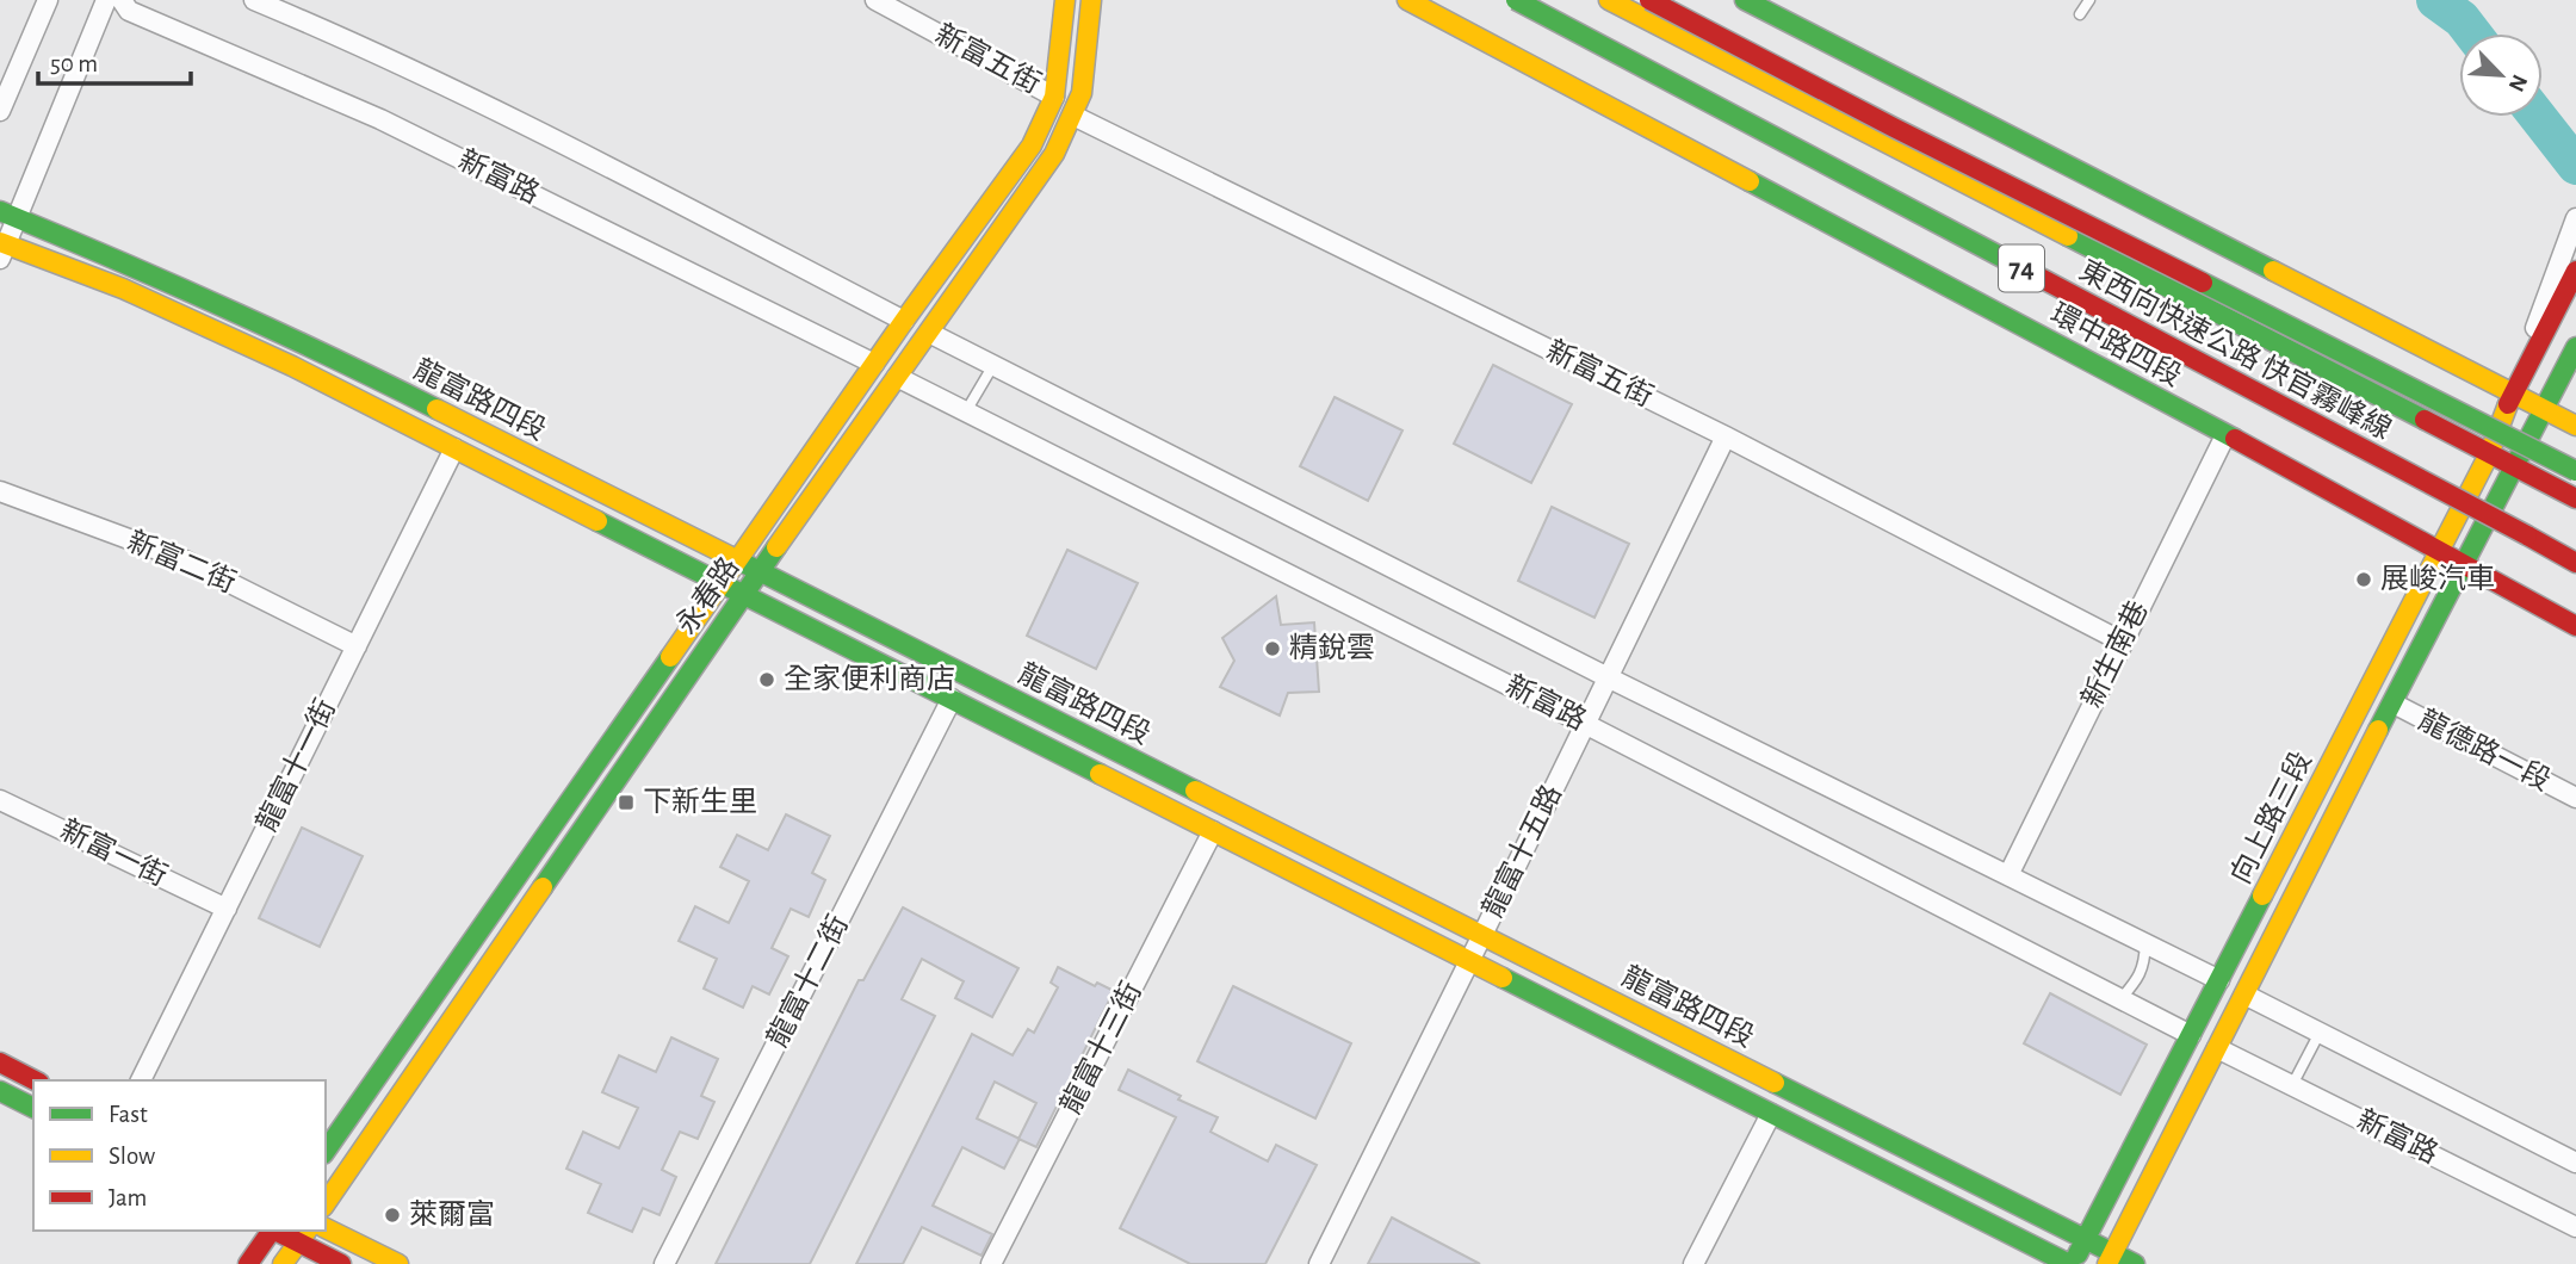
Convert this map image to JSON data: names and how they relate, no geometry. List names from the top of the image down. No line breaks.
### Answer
{"streets":{"main road":["74","環中路四段","東西向快速公路 快官霧峰線","龍富路四段","永春路","向上路三段"],"street":["新富五街","新富路","新富二街","新生南巷","龍德路一段","龍富十一街","龍富十五路","新富一街","龍富十二街","龍富十三街"]},"crossings":[["新富五街","永春路"],["新富五街","新生南巷"],["新富五街","龍富十五路"],["新富路","永春路"],["新富路","新生南巷"],["新富路","向上路三段"],["新富路","龍富十五路"],["環中路四段","新生南巷"],["環中路四段","向上路三段"],["龍富路四段","永春路"],["龍富路四段","龍富十一街"],["龍富路四段","向上路三段"],["龍富路四段","龍富十五路"],["龍富路四段","龍富十二街"],["龍富路四段","龍富十三街"],["新富二街","龍富十一街"],["龍德路一段","向上路三段"],["龍富十一街","新富一街"]],"places":{"other":["展峻汽車","精銳雲","全家便利商店","萊爾富"],"transit":["下新生里"]},"legend":["Fast","Slow","Jam"],"scale_bar":"50 m","north":"bottom right"}
